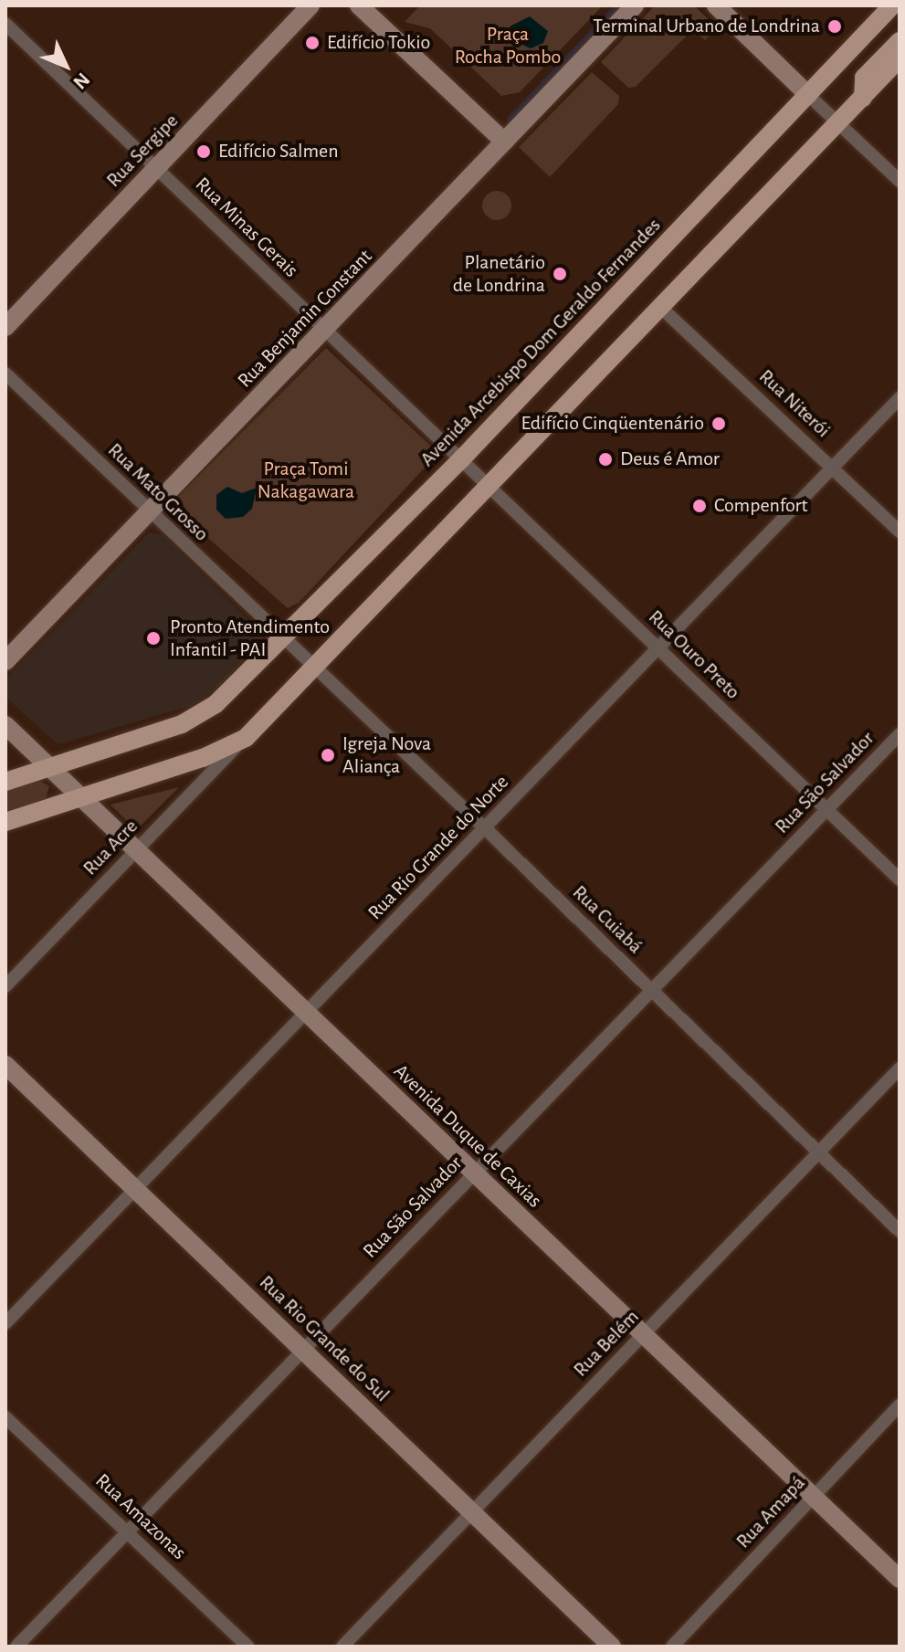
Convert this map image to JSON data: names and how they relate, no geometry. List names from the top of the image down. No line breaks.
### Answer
{"streets":{"main road":["Avenida Arcebispo Dom Geraldo Fernandes"],"street":["Rua Sergipe","Rua Minas Gerais","Rua Benjamin Constant","Rua Niterói","Rua Mato Grosso","Rua Ouro Preto","Rua São Salvador","Rua Acre","Rua Rio Grande do Norte","Rua Cuiabá","Avenida Duque de Caxias","Rua Rio Grande do Sul","Rua Belém","Rua Amapá","Rua Amazonas"]},"crossings":[["Rua Sergipe","Rua Minas Gerais"],["Rua Minas Gerais","Rua Benjamin Constant"],["Rua Minas Gerais","Avenida Arcebispo Dom Geraldo Fernandes"],["Rua Minas Gerais","Rua Ouro Preto"],["Rua Benjamin Constant","Rua Mato Grosso"],["Avenida Arcebispo Dom Geraldo Fernandes","Rua Mato Grosso"],["Avenida Arcebispo Dom Geraldo Fernandes","Rua Ouro Preto"],["Avenida Arcebispo Dom Geraldo Fernandes","Rua Cuiabá"],["Avenida Arcebispo Dom Geraldo Fernandes","Avenida Duque de Caxias"],["Rua Niterói","Rua Rio Grande do Norte"],["Rua Mato Grosso","Rua Cuiabá"],["Rua Ouro Preto","Rua São Salvador"],["Rua Ouro Preto","Rua Rio Grande do Norte"],["Rua São Salvador","Rua Cuiabá"],["Rua São Salvador","Avenida Duque de Caxias"],["Rua São Salvador","Rua Rio Grande do Sul"],["Rua São Salvador","Rua Amazonas"],["Rua Acre","Avenida Duque de Caxias"],["Rua Rio Grande do Norte","Rua Cuiabá"],["Rua Rio Grande do Norte","Avenida Duque de Caxias"],["Rua Rio Grande do Norte","Rua Rio Grande do Sul"],["Rua Cuiabá","Rua Belém"],["Avenida Duque de Caxias","Rua Belém"],["Avenida Duque de Caxias","Rua Amapá"],["Rua Rio Grande do Sul","Rua Belém"]],"parks":["Praça Rocha Pombo","Praça Tomi Nakagawara"],"places":["Terminal Urbano de Londrina","Edifício Tokio","Edifício Salmen","Planetário de Londrina","Edifício Cinqüentenário","Deus é Amor","Compenfort","Pronto Atendimento Infantil - PAI","Igreja Nova Aliança"],"north":"bottom right"}
